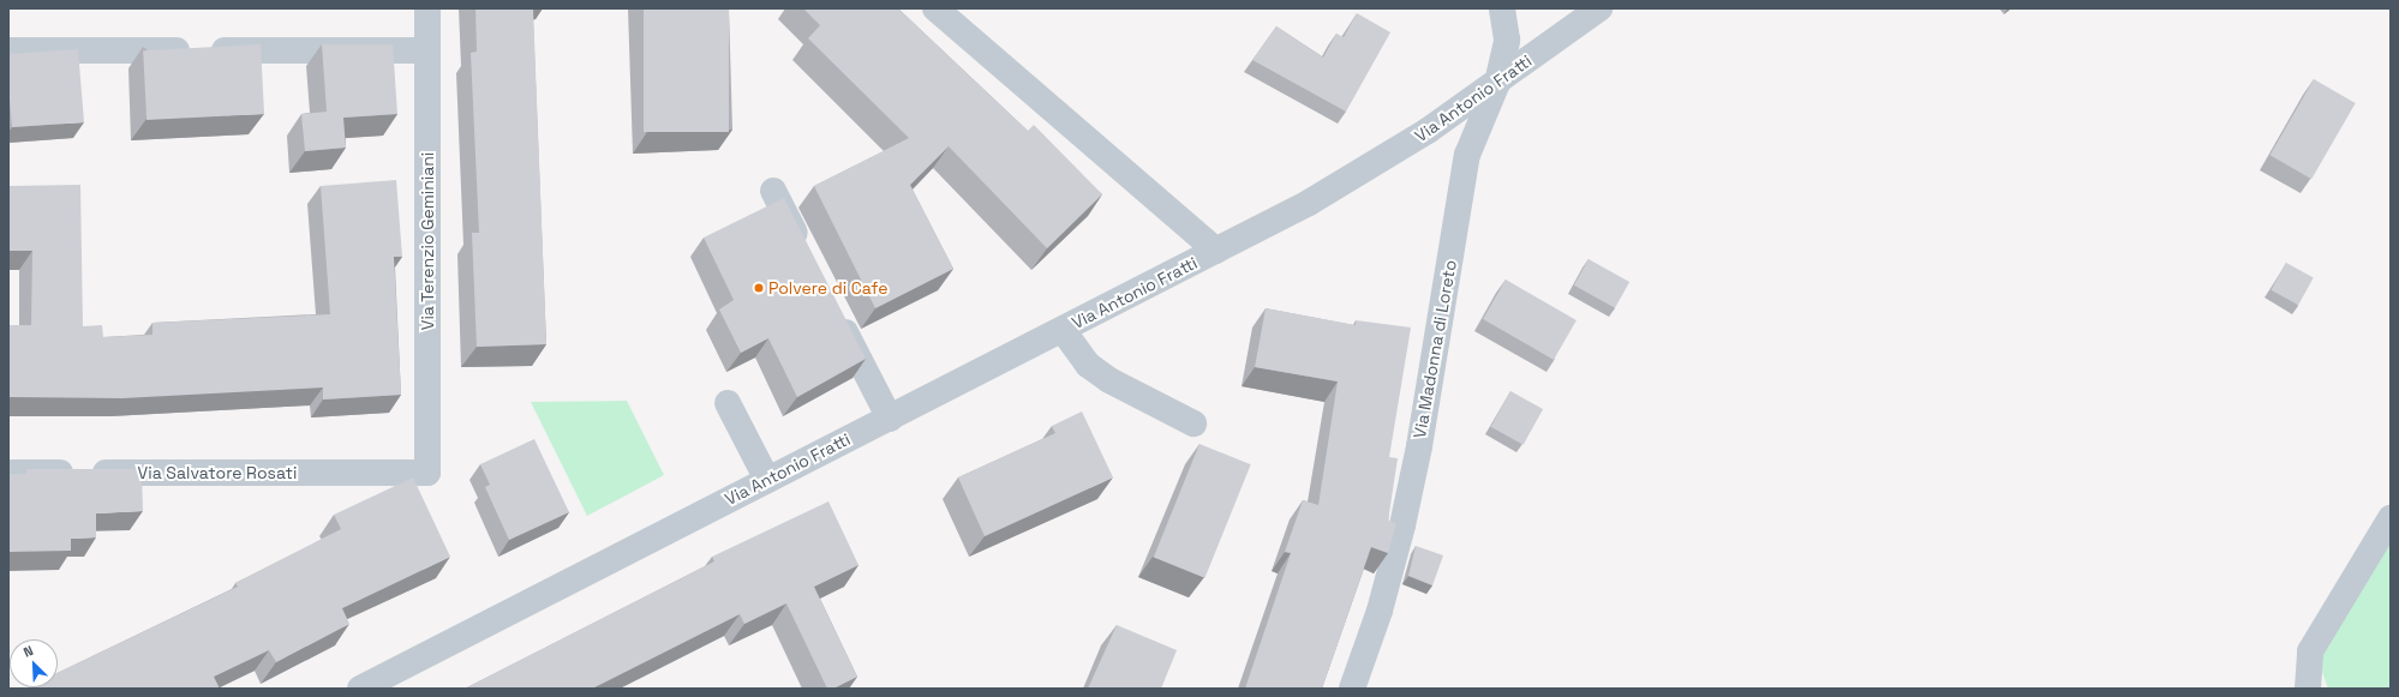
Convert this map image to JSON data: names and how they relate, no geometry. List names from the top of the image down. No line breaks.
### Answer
{"streets":{"street":["Via Antonio Fratti","Via Terenzio Geminiani","Via Madonna di Loreto","Via Salvatore Rosati"]},"crossings":[["Via Antonio Fratti","Via Madonna di Loreto"],["Via Terenzio Geminiani","Via Salvatore Rosati"]],"places":["Polvere di Cafe"],"north":"top left"}
